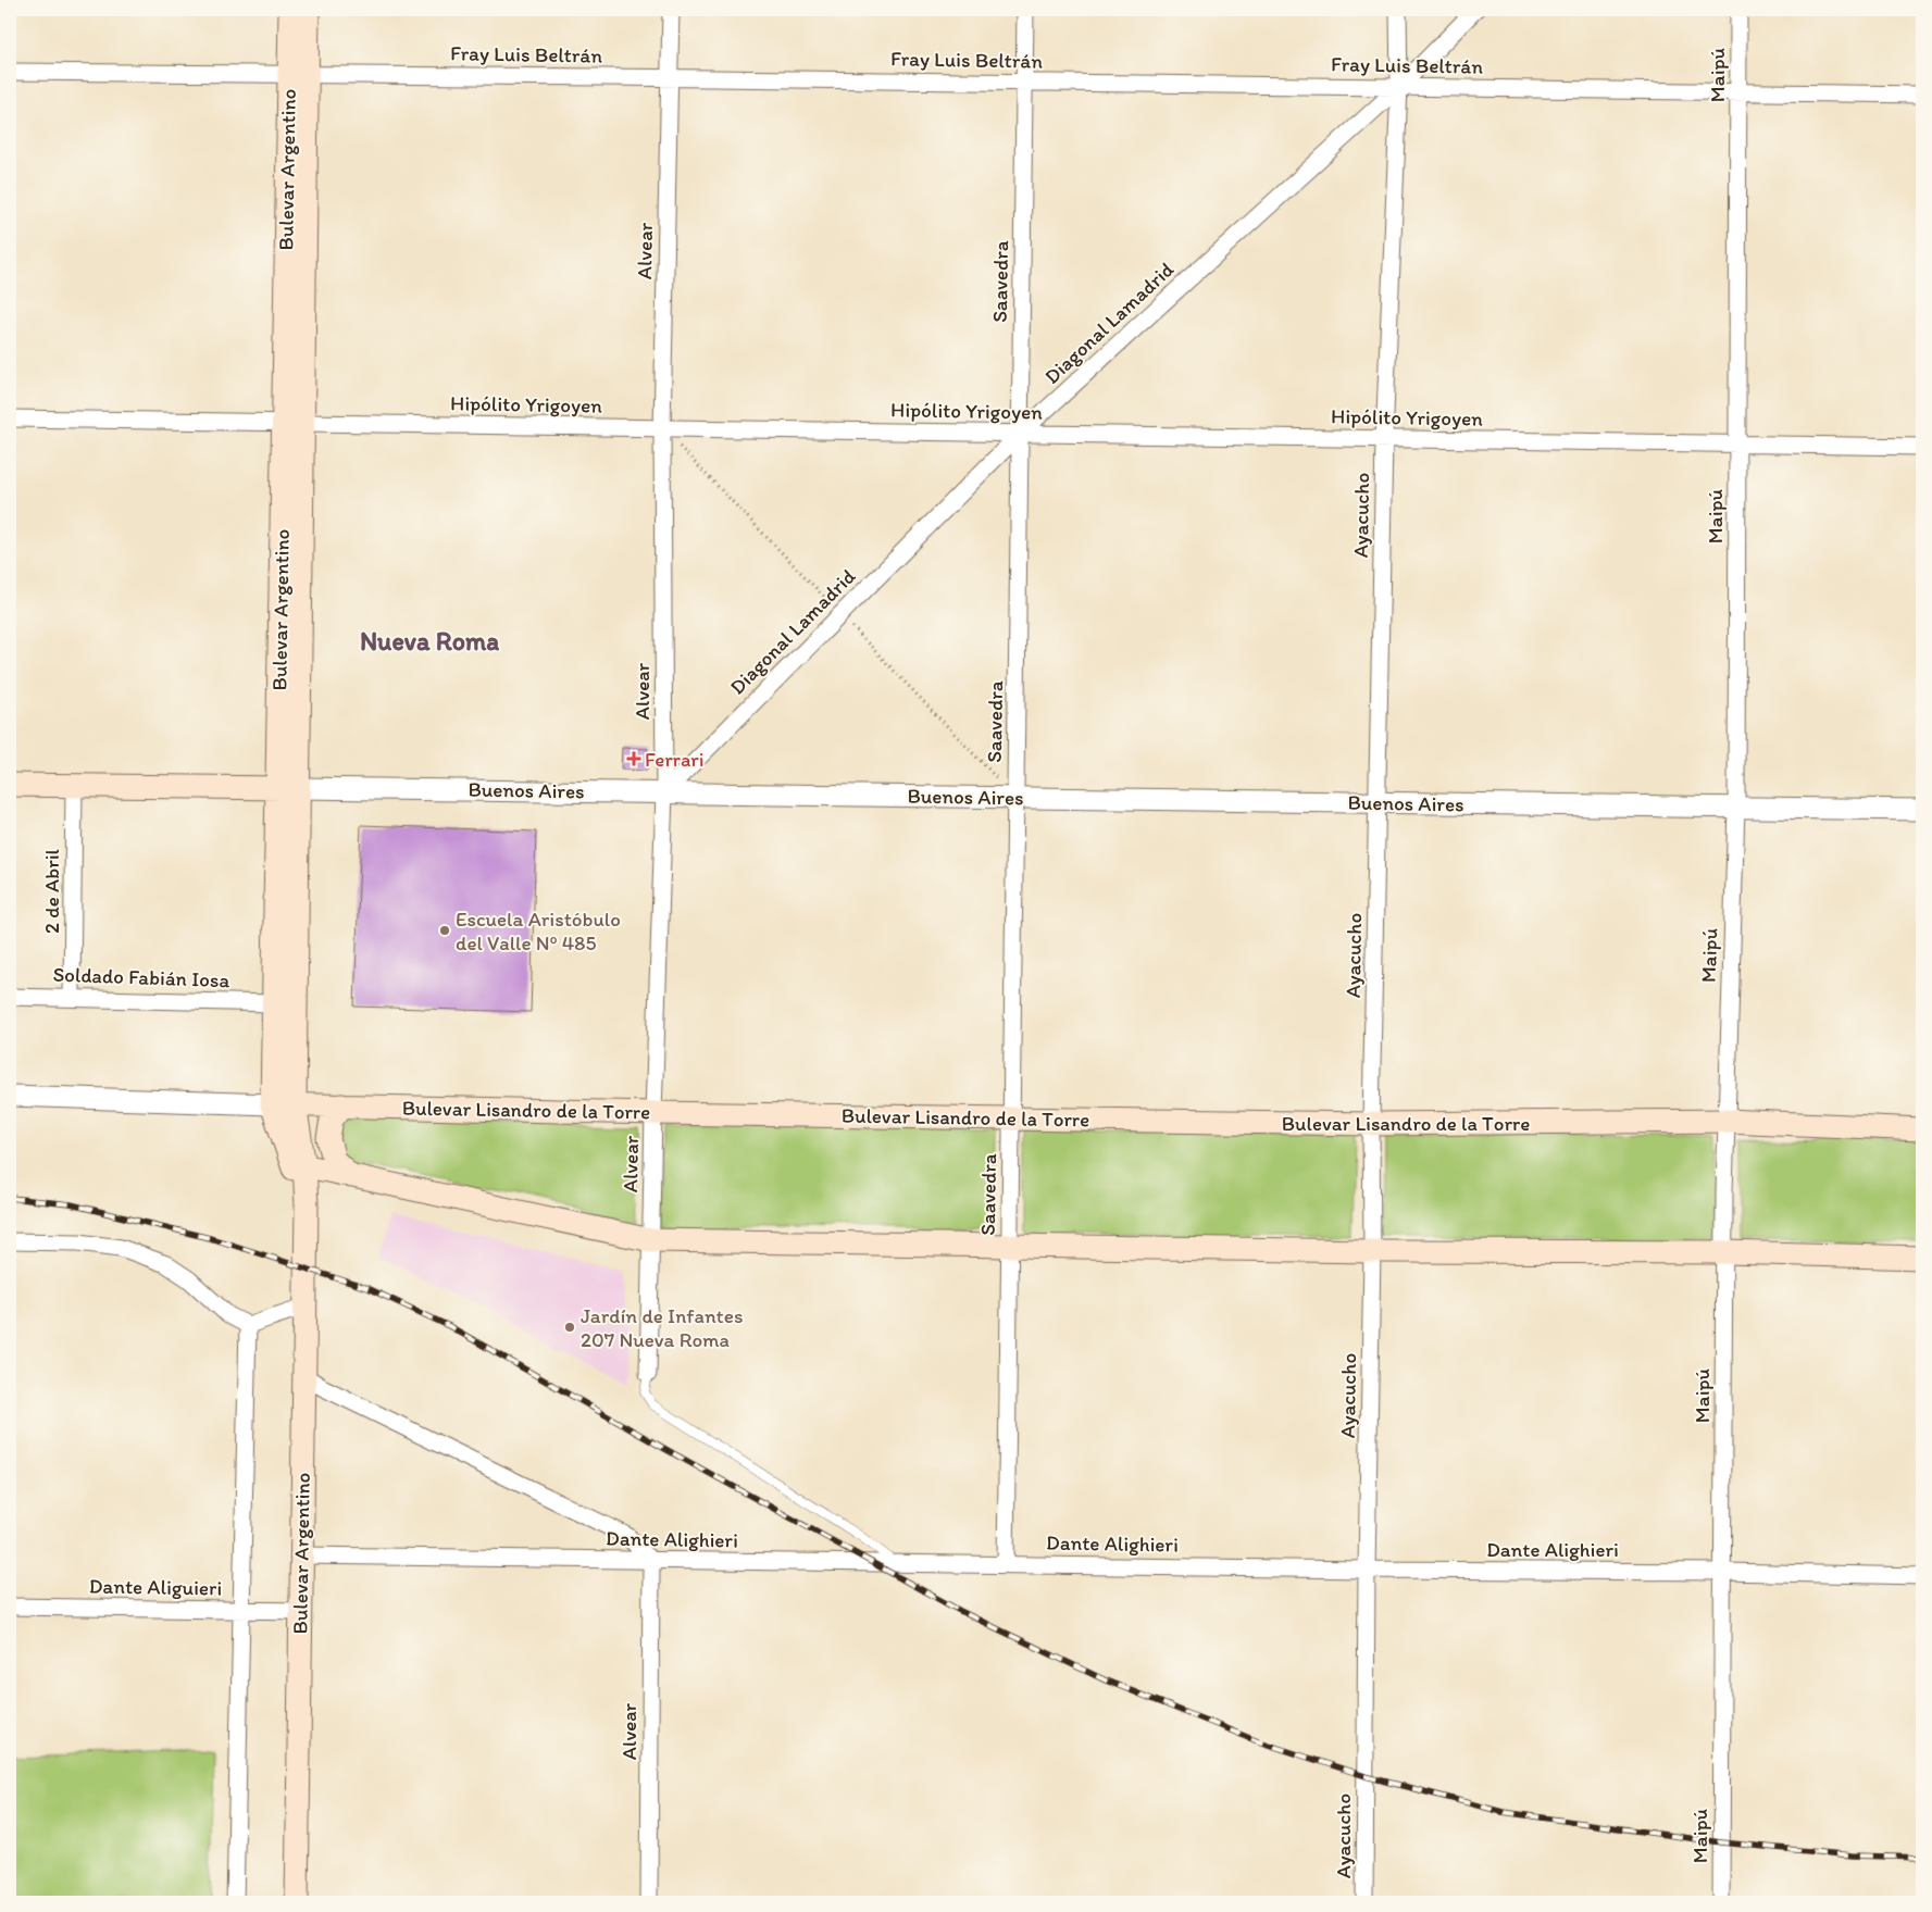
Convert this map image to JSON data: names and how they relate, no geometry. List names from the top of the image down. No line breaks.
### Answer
{"streets":{"main road":["Bulevar Argentino","Buenos Aires","Bulevar Lisandro de la Torre"],"street":["Fray Luis Beltrán","Maipú","Alvear","Saavedra","Diagonal Lamadrid","Hipólito Yrigoyen","Ayacucho","2 de Abril","Soldado Fabián Iosa","Dante Alighieri","Dante Aliguieri"]},"crossings":[["Fray Luis Beltrán","Maipú"],["Fray Luis Beltrán","Bulevar Argentino"],["Fray Luis Beltrán","Alvear"],["Fray Luis Beltrán","Saavedra"],["Fray Luis Beltrán","Diagonal Lamadrid"],["Fray Luis Beltrán","Ayacucho"],["Maipú","Hipólito Yrigoyen"],["Maipú","Buenos Aires"],["Maipú","Bulevar Lisandro de la Torre"],["Maipú","Dante Alighieri"],["Bulevar Argentino","Hipólito Yrigoyen"],["Bulevar Argentino","Buenos Aires"],["Bulevar Argentino","Soldado Fabián Iosa"],["Bulevar Argentino","Bulevar Lisandro de la Torre"],["Bulevar Argentino","Dante Alighieri"],["Bulevar Argentino","Dante Aliguieri"],["Alvear","Diagonal Lamadrid"],["Alvear","Hipólito Yrigoyen"],["Alvear","Buenos Aires"],["Alvear","Bulevar Lisandro de la Torre"],["Alvear","Dante Alighieri"],["Saavedra","Diagonal Lamadrid"],["Saavedra","Hipólito Yrigoyen"],["Saavedra","Buenos Aires"],["Saavedra","Bulevar Lisandro de la Torre"],["Saavedra","Dante Alighieri"],["Diagonal Lamadrid","Hipólito Yrigoyen"],["Diagonal Lamadrid","Ayacucho"],["Diagonal Lamadrid","Buenos Aires"],["Hipólito Yrigoyen","Ayacucho"],["Ayacucho","Buenos Aires"],["Ayacucho","Bulevar Lisandro de la Torre"],["Ayacucho","Dante Alighieri"],["Buenos Aires","2 de Abril"],["2 de Abril","Soldado Fabián Iosa"]],"districts":["Nueva Roma"],"places":{"health":["Ferrari"],"other":["Escuela Aristóbulo del Valle Nº 485","Jardín de Infantes 207 Nueva Roma"]}}
